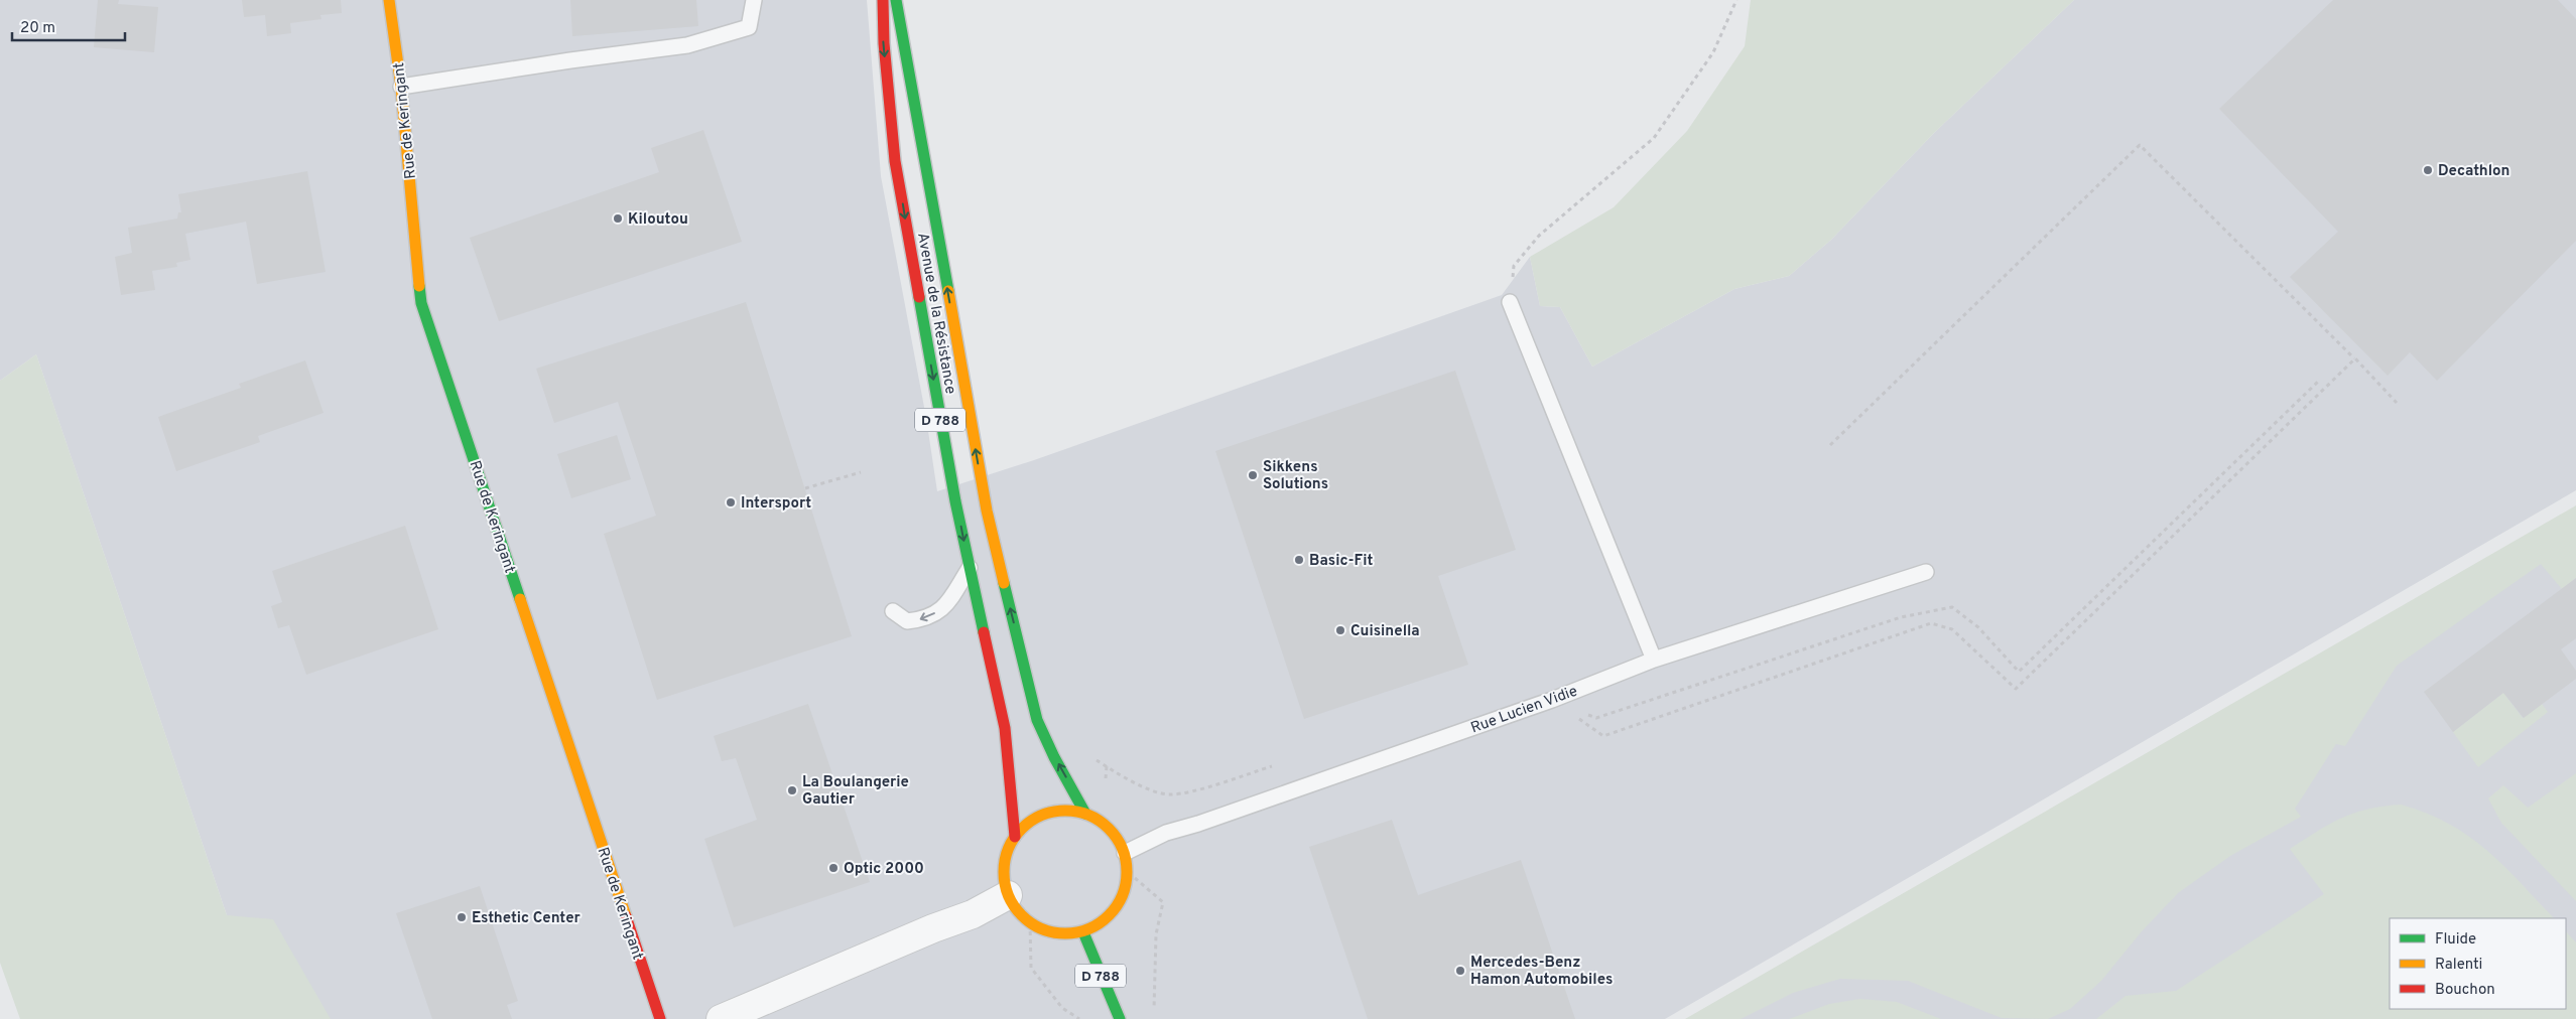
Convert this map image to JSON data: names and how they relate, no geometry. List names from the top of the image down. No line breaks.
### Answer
{"streets":{"main road":["Rue de Keringant","Avenue de la Résistance","D 788"],"lane":["Rue Lucien Vidie"]},"crossings":[["Avenue de la Résistance","D 788"],["Avenue de la Résistance","Rue Lucien Vidie"],["D 788","Rue Lucien Vidie"]],"places":["Decathlon","Kiloutou","Sikkens Solutions","Intersport","Basic-Fit","Cuisinella","La Boulangerie Gautier","Optic 2000","Esthetic Center","Mercedes-Benz Hamon Automobiles"],"legend":["Fluide","Ralenti","Bouchon"],"scale_bar":"20 m"}
